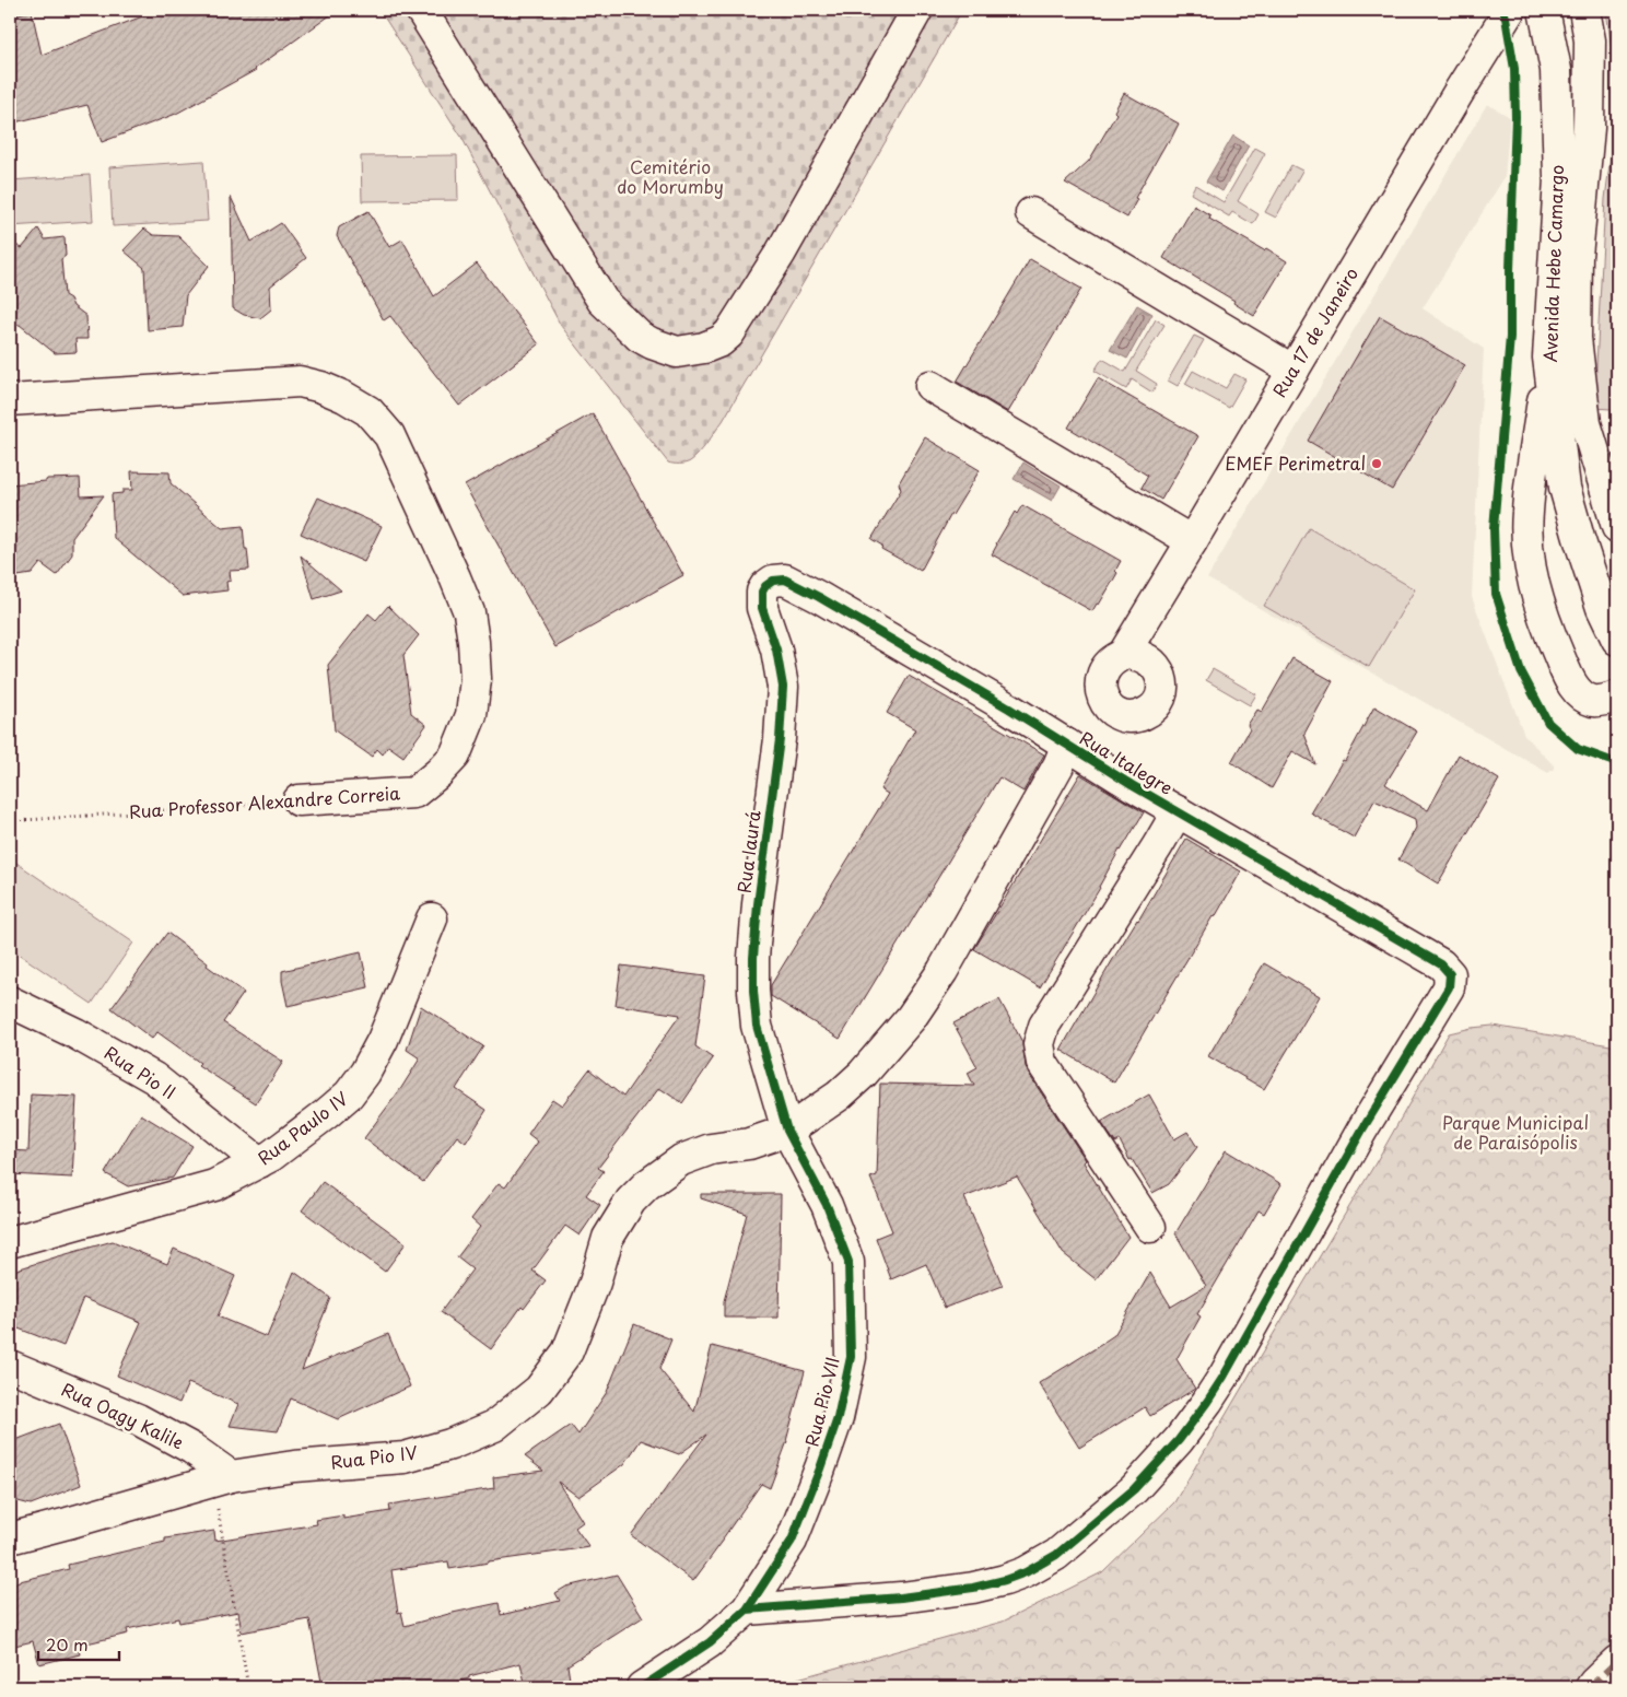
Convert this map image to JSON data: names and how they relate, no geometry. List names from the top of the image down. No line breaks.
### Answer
{"streets":{"street":["Avenida Hebe Camargo","Rua 17 de Janeiro","Rua Italegre","Rua Professor Alexandre Correia","Rua Iaurá","Rua Pio II","Rua Paulo IV","Rua Pio VII","Rua Oagy Kalile","Rua Pio IV"]},"crossings":[["Rua Italegre","Rua Iaurá"],["Rua Italegre","Rua Pio VII"],["Rua Italegre","Rua Pio IV"],["Rua Iaurá","Rua Pio VII"],["Rua Iaurá","Rua Pio IV"],["Rua Pio II","Rua Paulo IV"],["Rua Pio VII","Rua Pio IV"],["Rua Oagy Kalile","Rua Pio IV"]],"parks":["Cemitério do Morumby","Parque Municipal de Paraisópolis"],"places":["EMEF Perimetral"],"scale_bar":"20 m"}
